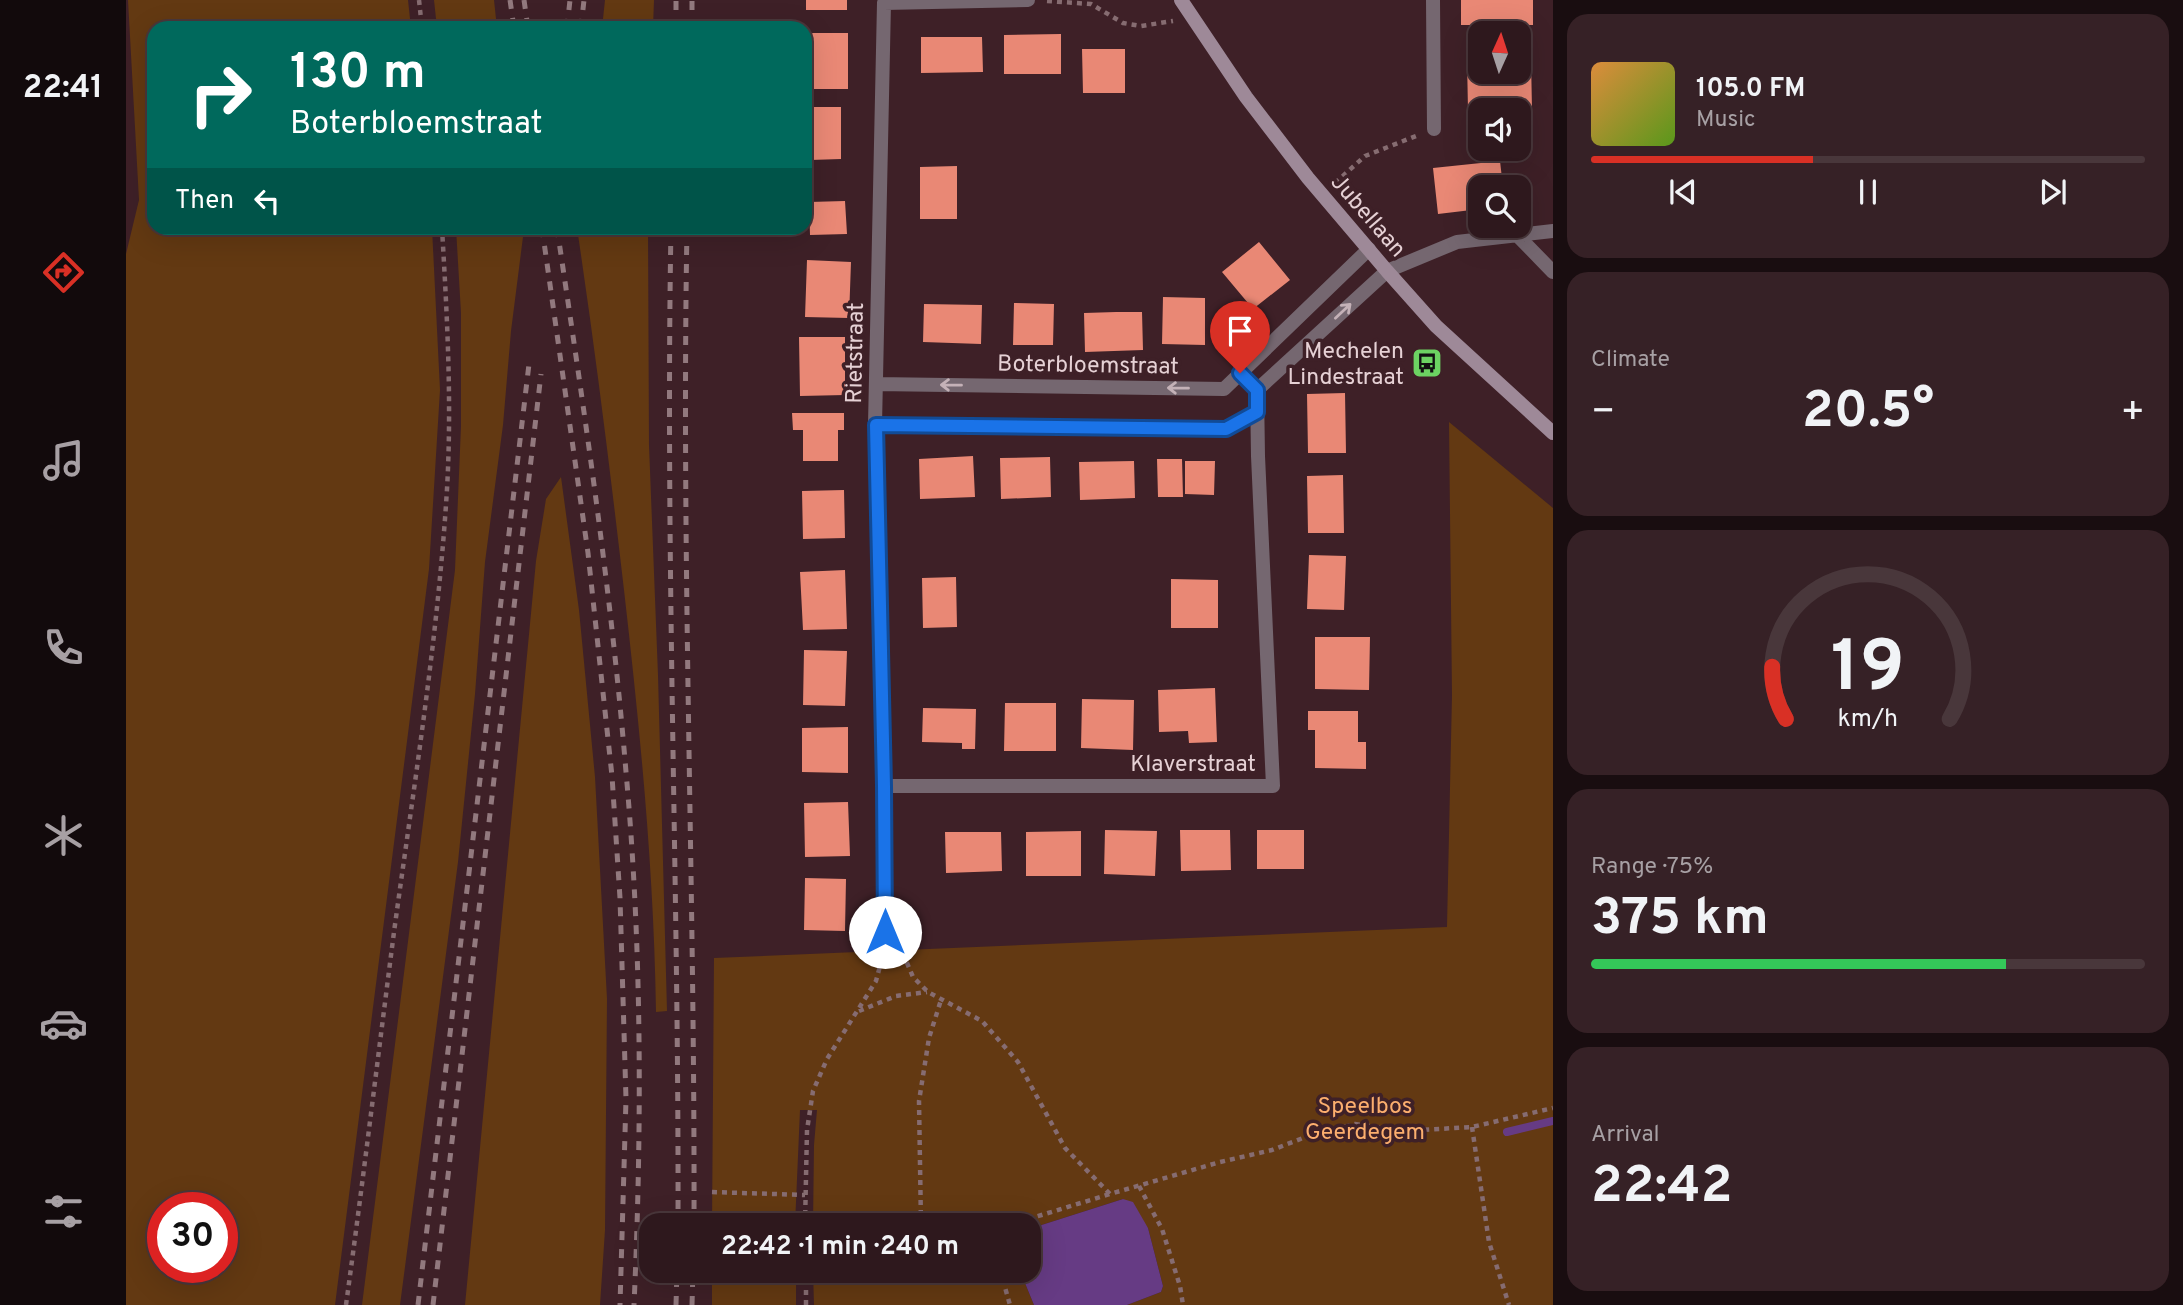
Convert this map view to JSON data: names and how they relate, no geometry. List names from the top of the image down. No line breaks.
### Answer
{"streets":{"main road":["Jubellaan"],"street":["Rietstraat","Boterbloemstraat","Klaverstraat"]},"crossings":[["Jubellaan","Boterbloemstraat"],["Rietstraat","Boterbloemstraat"],["Rietstraat","Klaverstraat"]],"parks":["Speelbos Geerdegem"],"places":{"bus stop":["Mechelen Lindestraat"]},"north":"top","page":{"tabs":"22:41","turn":["130 m","Boterbloemstraat"],"song":["105.0 FM","Music"],"then":"Then","tile":["Climate",["Range · 75%","375 km"],["Arrival","22:42"]],"heat":["−","20.5°","+"],"limit":"30","trip":"22:42 · 1 min · 240 m","gauge":["19","km/h"]}}
